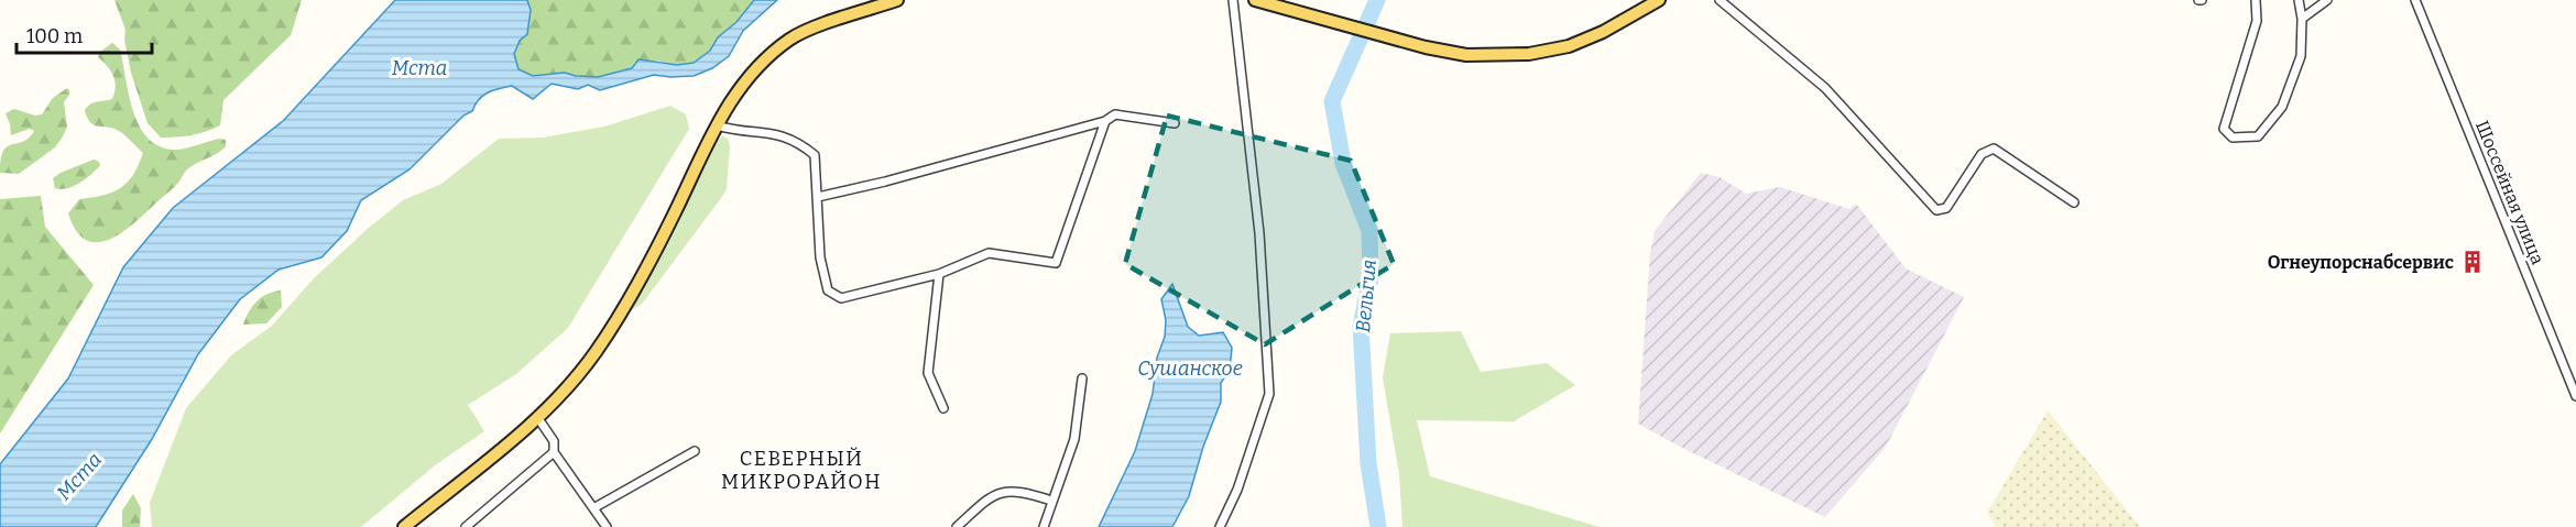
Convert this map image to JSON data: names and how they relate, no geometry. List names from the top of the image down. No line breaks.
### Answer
{"streets":{"street":["Шоссейная улица"]},"districts":["СЕВЕРНЫЙ МИКРОРАЙОН"],"water":["Мста","Вельгия","Сушанское"],"places":{"building":["Огнеупорснабсервис"]},"scale_bar":"100 m"}
